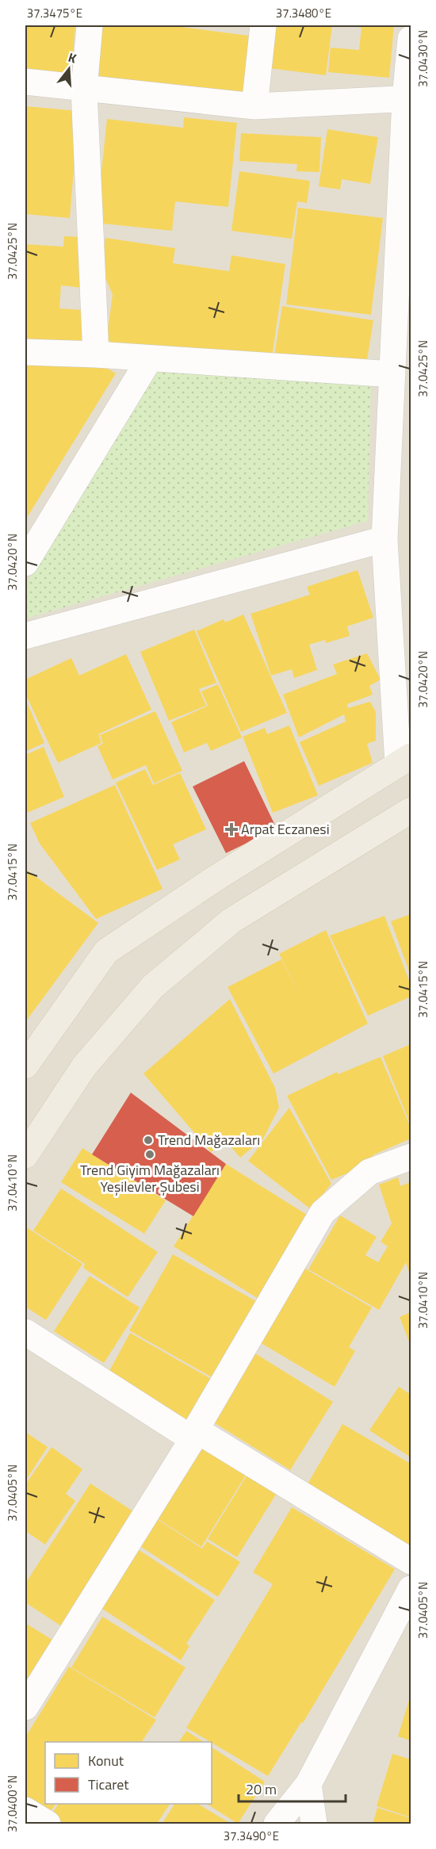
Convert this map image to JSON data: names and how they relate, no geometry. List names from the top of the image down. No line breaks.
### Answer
{"places":{"health":["Arpat Eczanesi"],"other":["Trend Mağazaları","Trend Giyim Mağazaları Yeşilevler Şubesi"]},"legend":["Konut","Ticaret"],"scale_bar":"20 m","north":"top","coordinates":["37.3475°E","37.3480°E","37.0430°N","37.0425°N","37.0420°N","37.0415°N","37.0410°N","37.0405°N","37.0400°N","37.3490°E"]}
